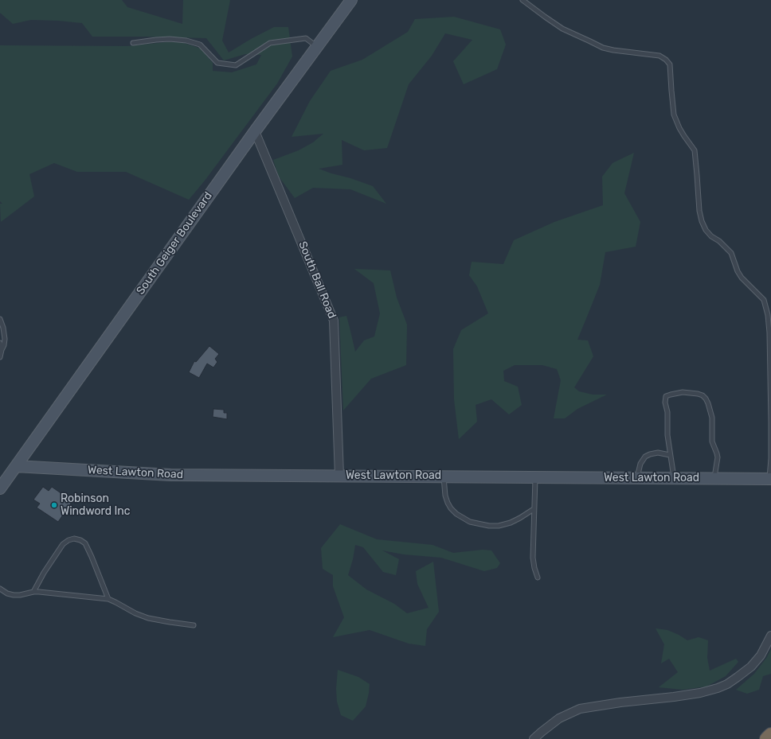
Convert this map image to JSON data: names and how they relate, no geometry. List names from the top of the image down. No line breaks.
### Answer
{"streets":{"street":["South Geiger Boulevard","South Ball Road","West Lawton Road"]},"crossings":[["South Geiger Boulevard","South Ball Road"],["South Geiger Boulevard","West Lawton Road"],["South Ball Road","West Lawton Road"]],"places":["Robinson Windword Inc"]}
